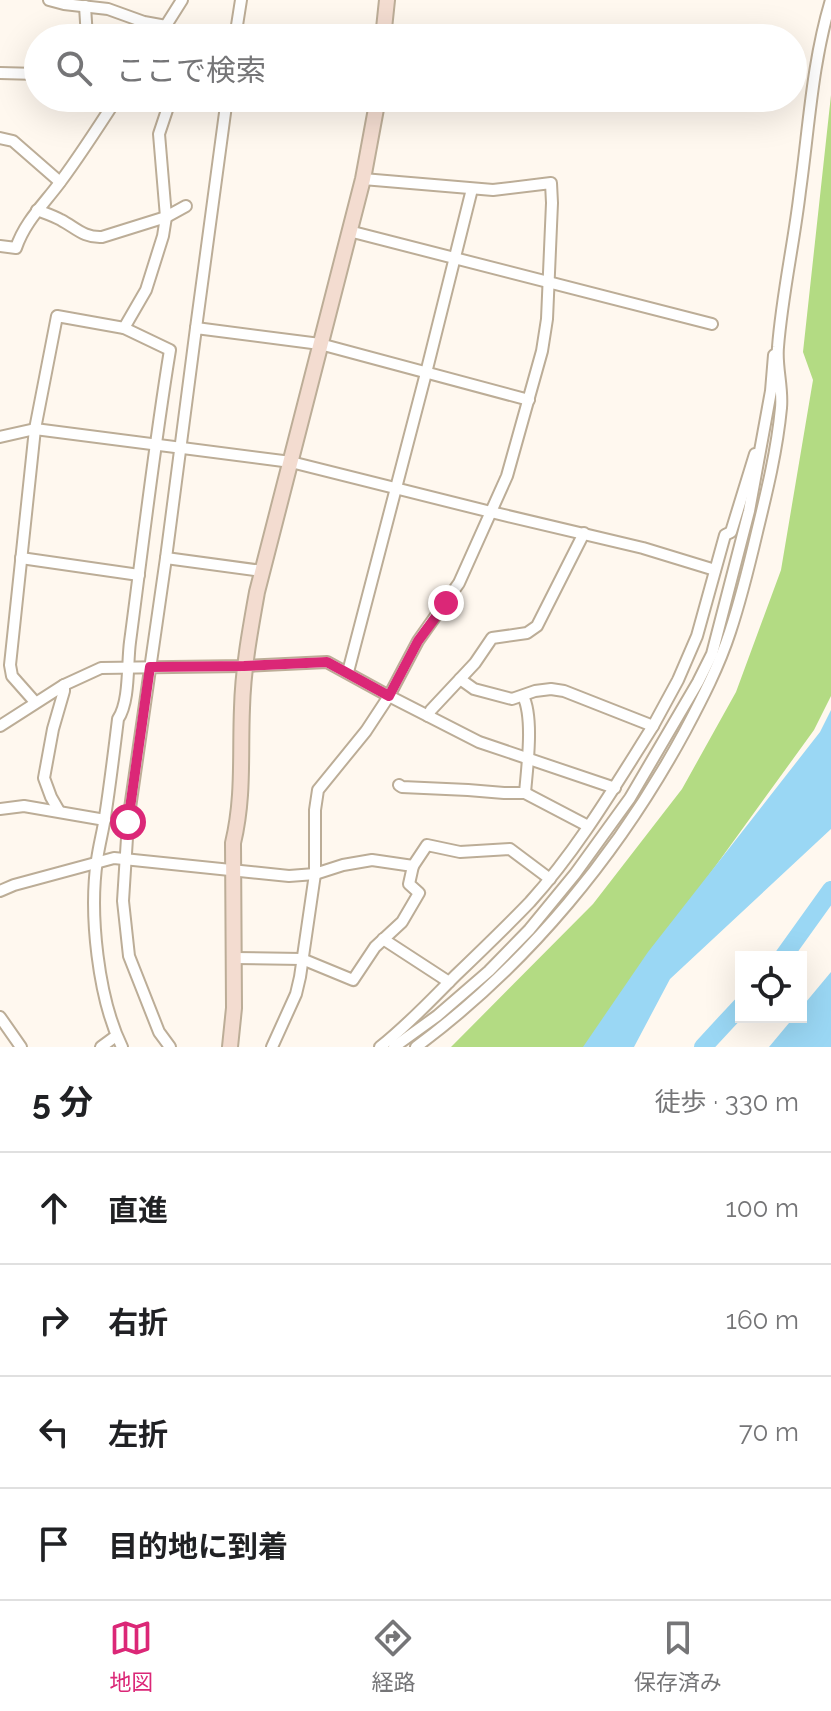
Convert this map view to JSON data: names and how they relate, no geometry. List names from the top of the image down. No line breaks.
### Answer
{"page":{"search":"ここで検索","heading":["5 分","徒歩 · 330 m"],"list":[["直進","100 m"],["右折","160 m"],["左折","70 m"],"目的地に到着"],"nav":["地図","経路","保存済み"]}}
